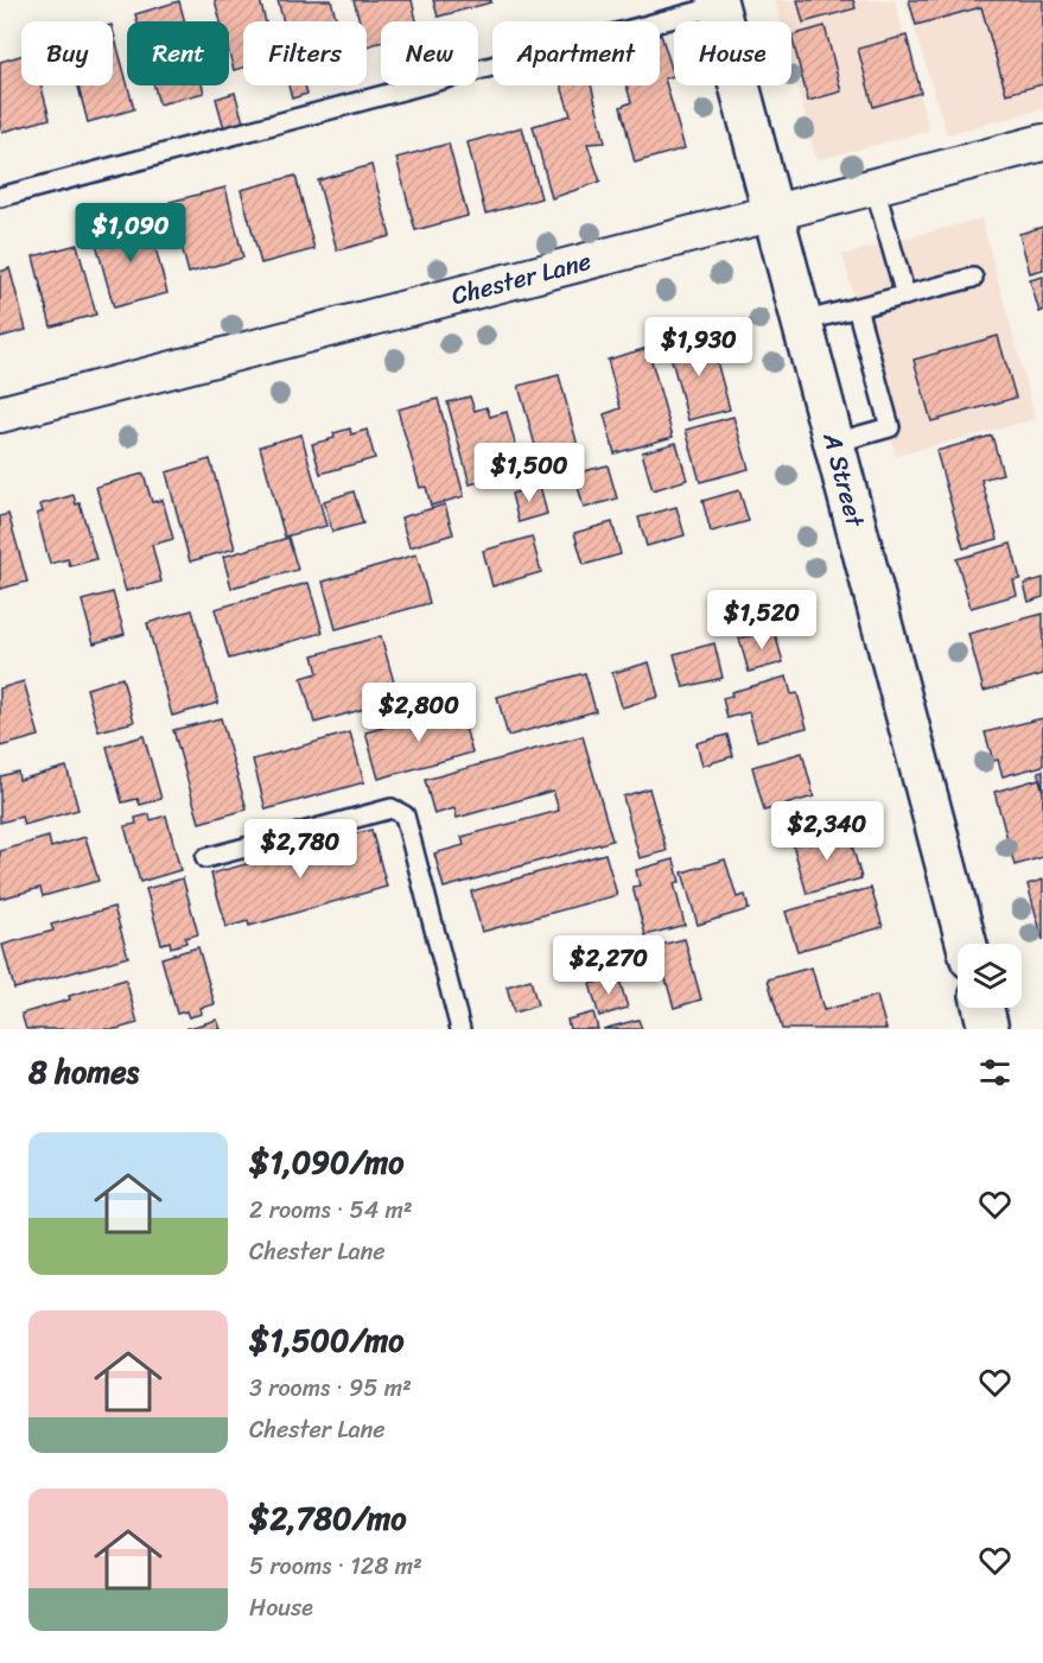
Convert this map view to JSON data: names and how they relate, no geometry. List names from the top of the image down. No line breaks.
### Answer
{"streets":{"street":["Chester Lane","A Street"]},"crossings":[["Chester Lane","A Street"]],"page":{"chip":["Buy","Rent","Filters","New","Apartment","House"],"price":["$1,090","$1,930","$1,500","$1,520","$2,800","$2,340","$2,780","$2,270"],"heading":"8 homes","list":[{"name":"$1,090/mo","note":"2 rooms · 54 m² · Chester Lane"},{"name":"$1,500/mo","note":"3 rooms · 95 m² · Chester Lane"},{"name":"$2,780/mo","note":"5 rooms · 128 m² · House"}]}}
